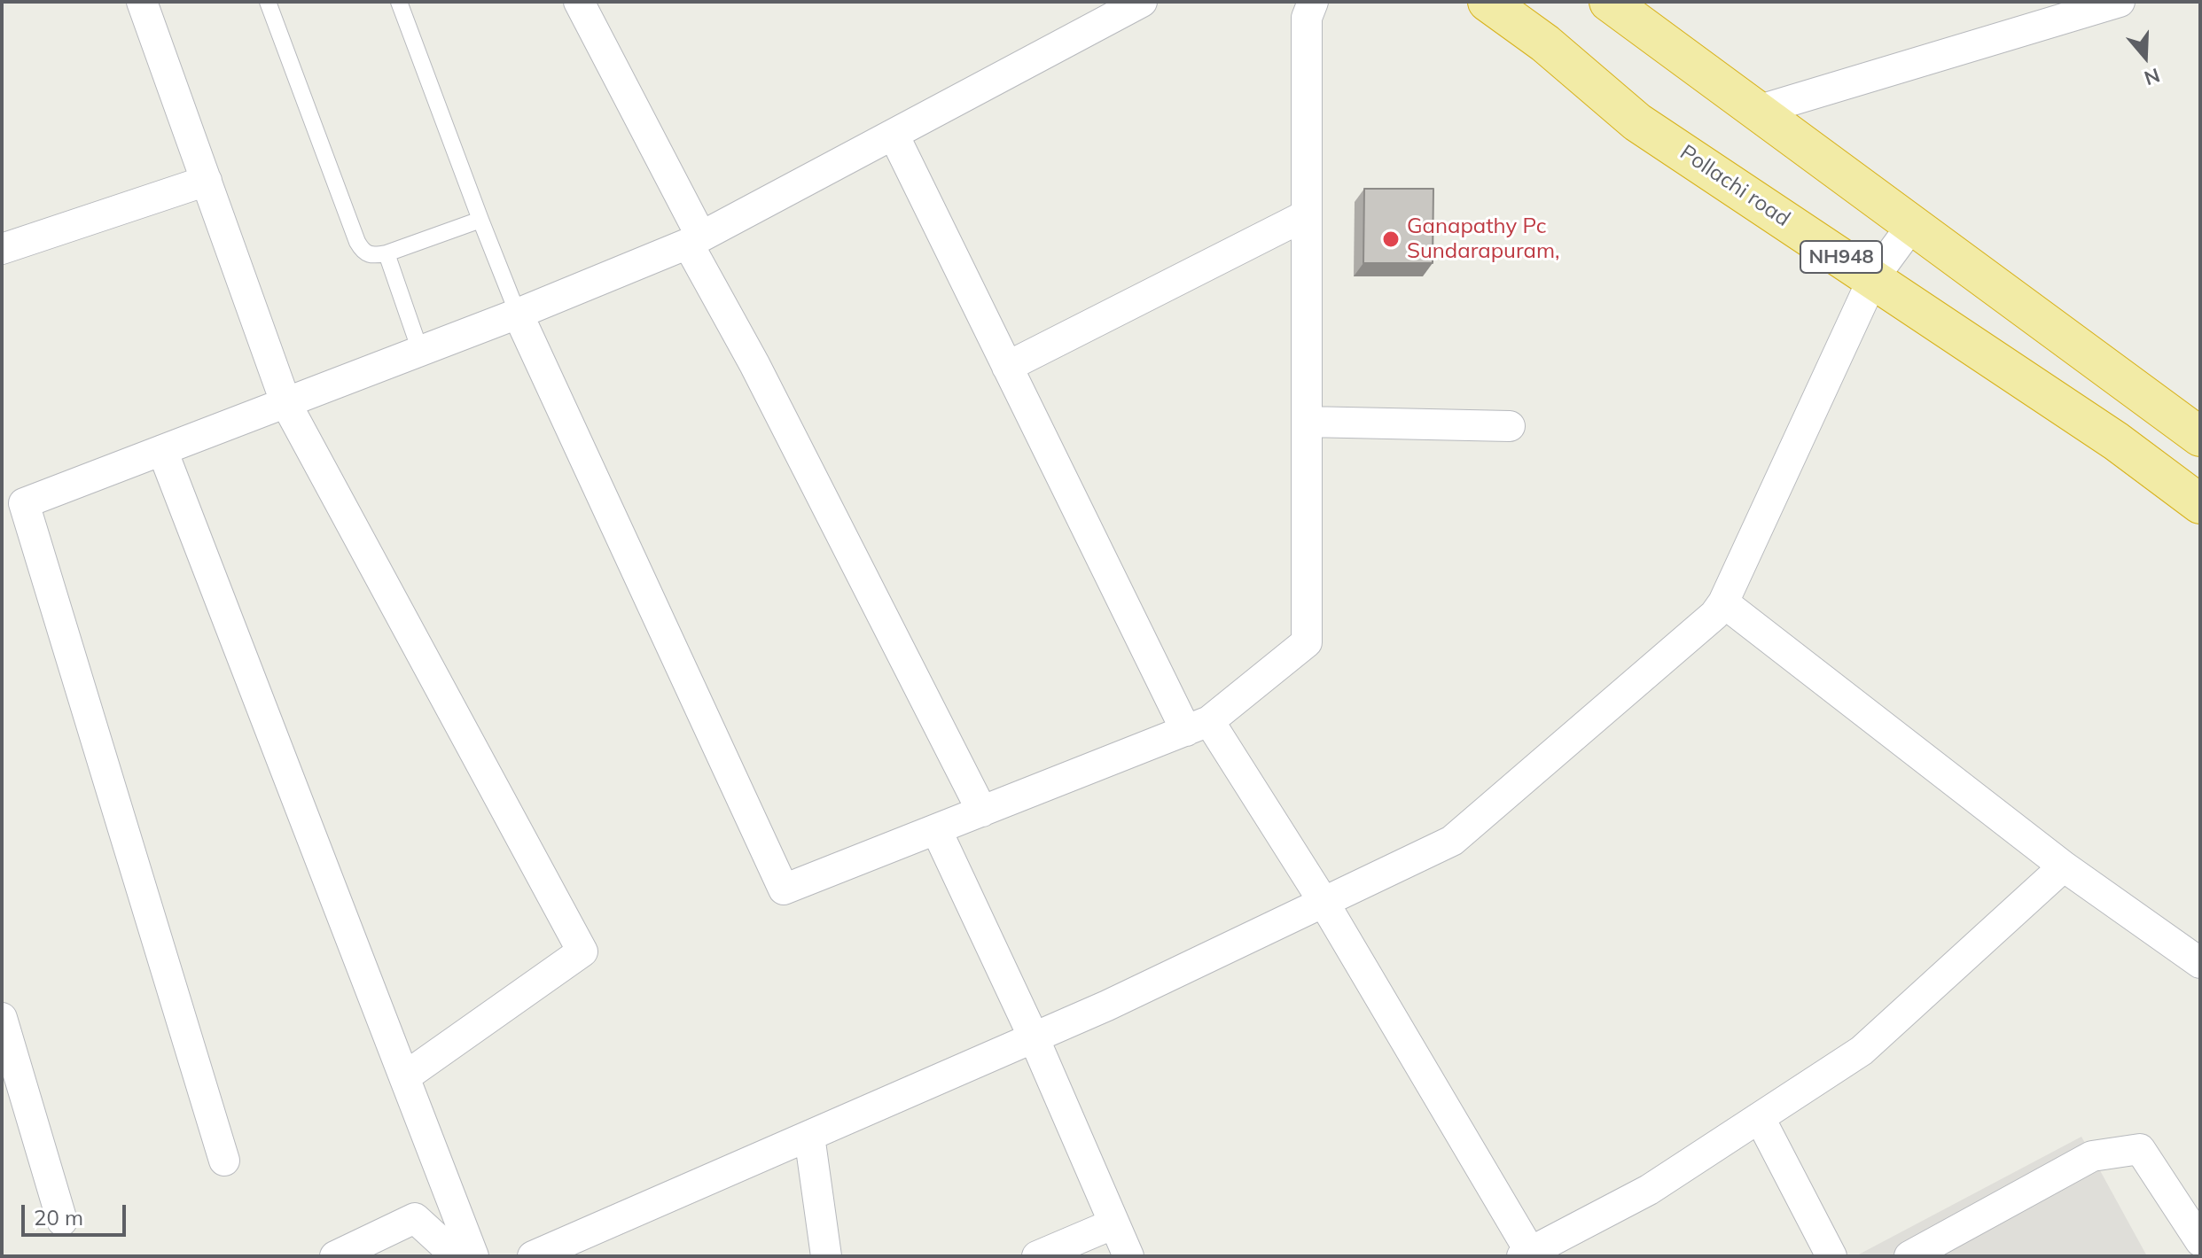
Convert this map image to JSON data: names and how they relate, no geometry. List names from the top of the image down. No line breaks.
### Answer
{"streets":{"highway":["Pollachi road","NH948"]},"places":["Ganapathy Pc Sundarapuram,"],"scale_bar":"20 m","north":"bottom"}
